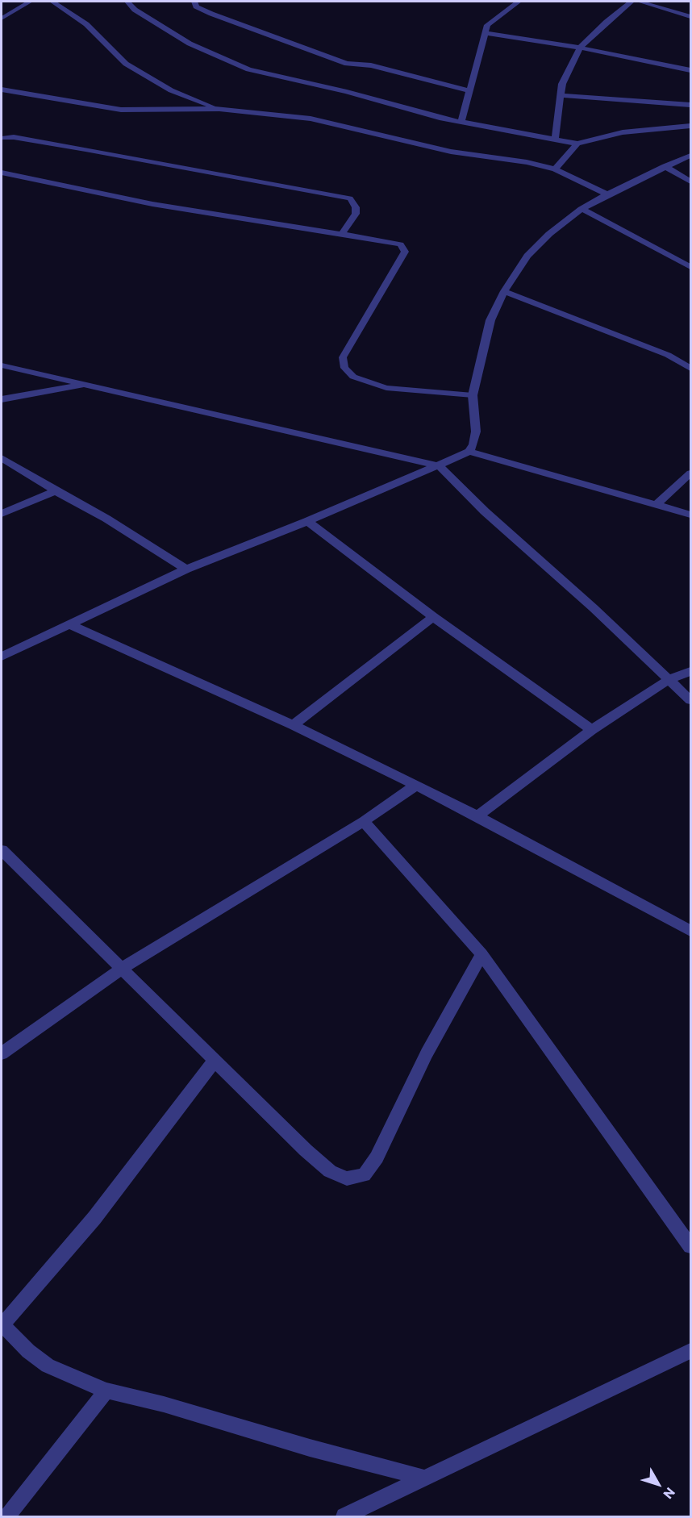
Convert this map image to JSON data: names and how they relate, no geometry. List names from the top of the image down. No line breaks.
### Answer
{"north":"bottom right"}
